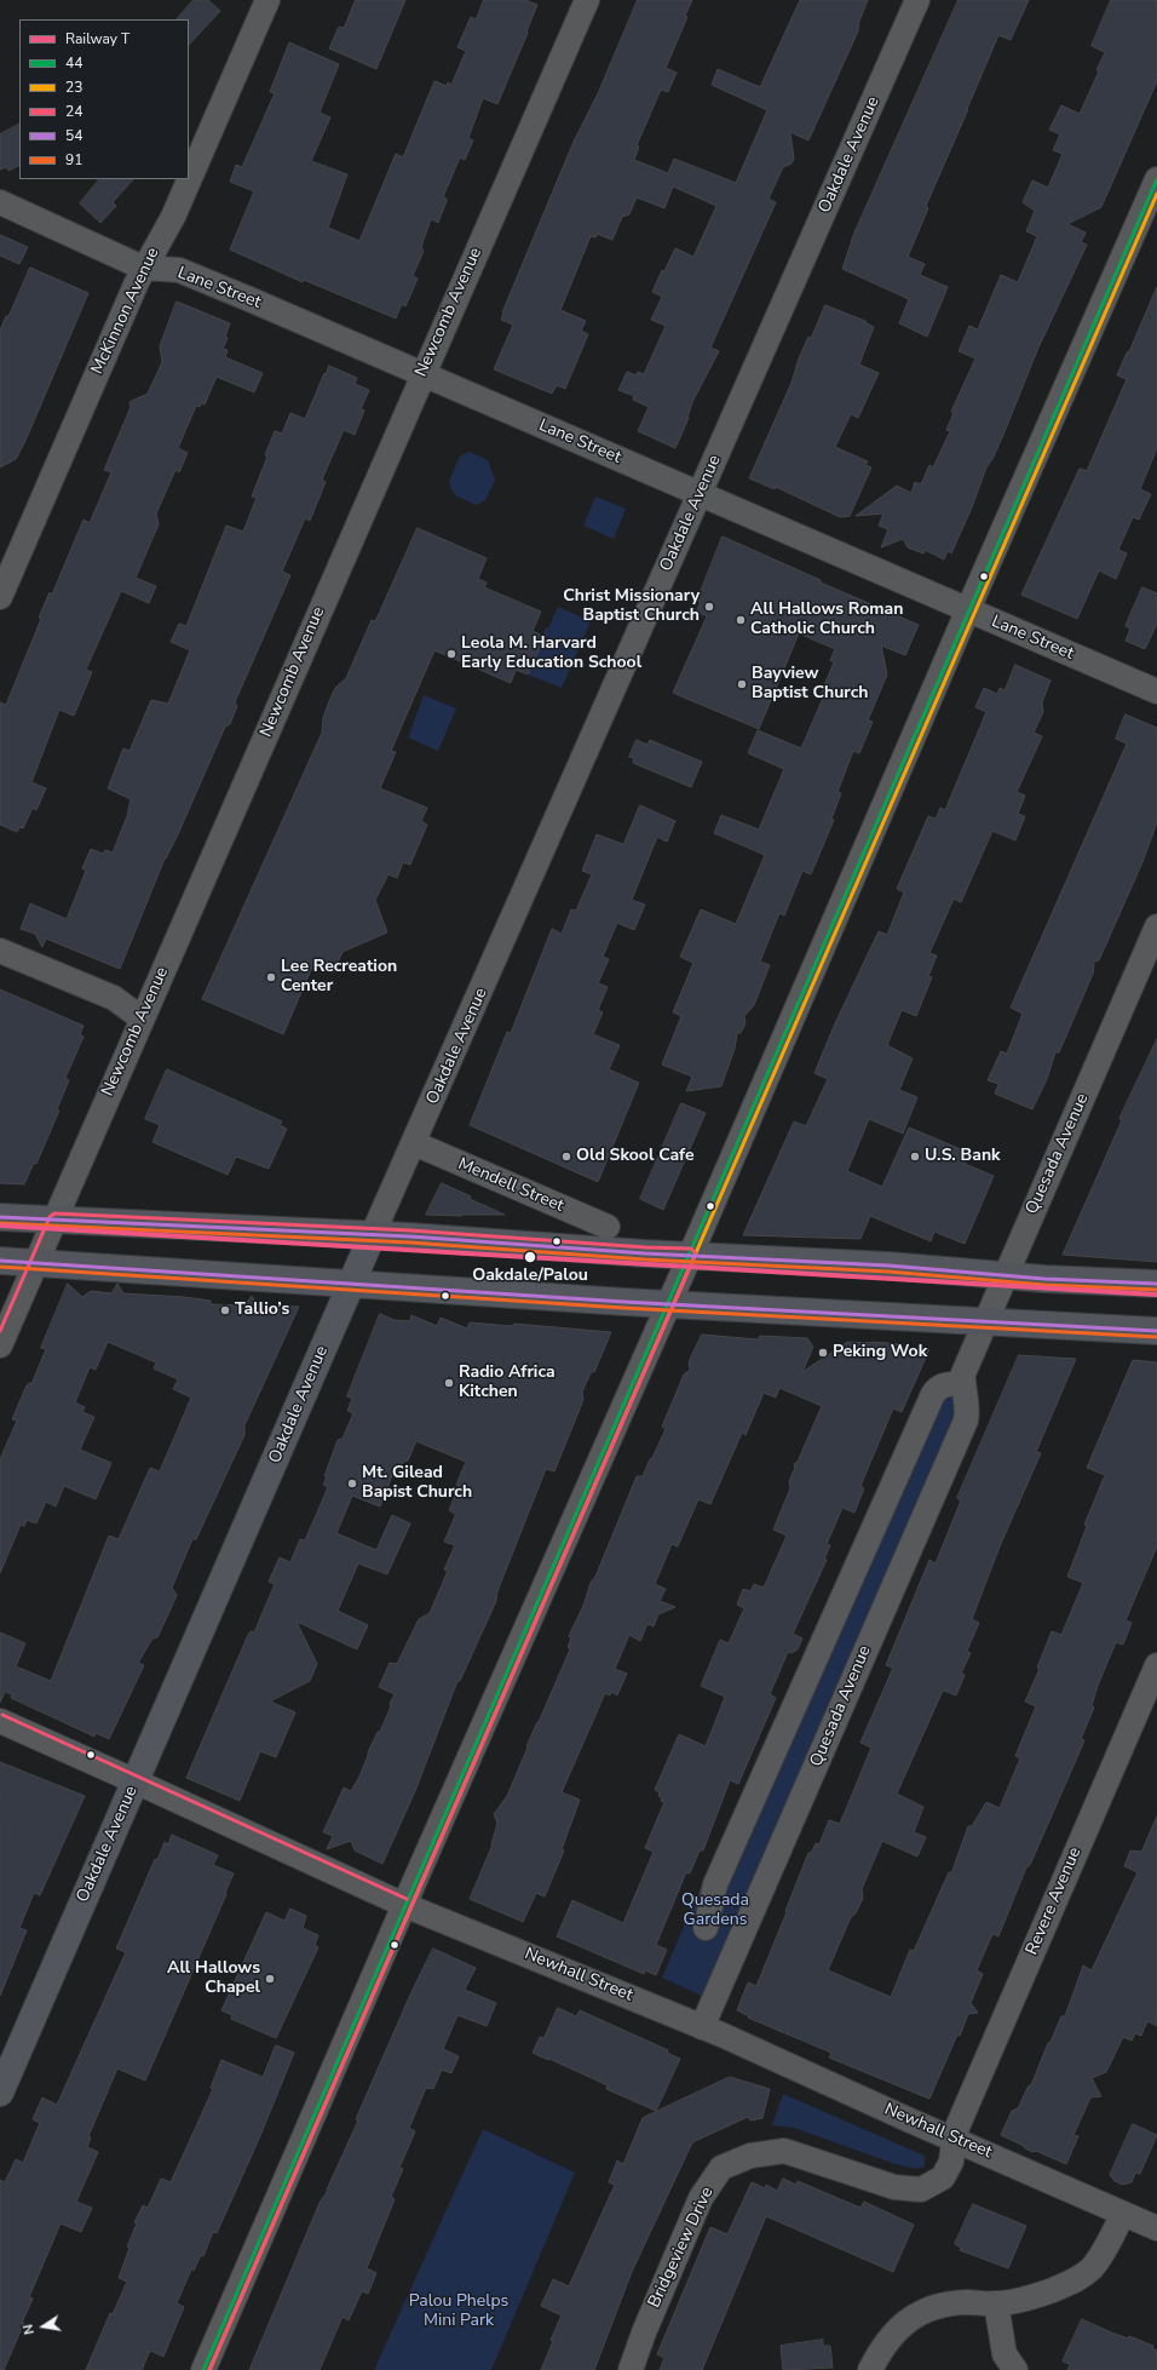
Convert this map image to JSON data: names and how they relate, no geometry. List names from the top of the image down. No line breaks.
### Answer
{"streets":{"main road":["Oakdale Avenue"],"street":["Lane Street","McKinnon Avenue","Newcomb Avenue","Quesada Avenue","Mendell Street","Revere Avenue","Newhall Street","Bridgeview Drive"]},"crossings":[["Oakdale Avenue","Lane Street"],["Oakdale Avenue","Mendell Street"],["Oakdale Avenue","Newhall Street"],["Lane Street","McKinnon Avenue"],["Lane Street","Newcomb Avenue"],["Quesada Avenue","Newhall Street"],["Revere Avenue","Newhall Street"],["Revere Avenue","Bridgeview Drive"],["Newhall Street","Bridgeview Drive"]],"parks":["Quesada Gardens","Palou Phelps Mini Park"],"places":["Christ Missionary Baptist Church","All Hallows Roman Catholic Church","Leola M. Harvard Early Education School","Bayview Baptist Church","Lee Recreation Center","Old Skool Cafe","U.S. Bank","Oakdale/Palou","Tallio’s","Peking Wok","Radio Africa Kitchen","Mt. Gilead Bapist Church","All Hallows Chapel"],"lines":["transit line 44","transit line 23","transit line 24","transit line 54","transit line 91","rail line T"],"legend":["Railway T","44","23","24","54","91"],"north":"left"}
